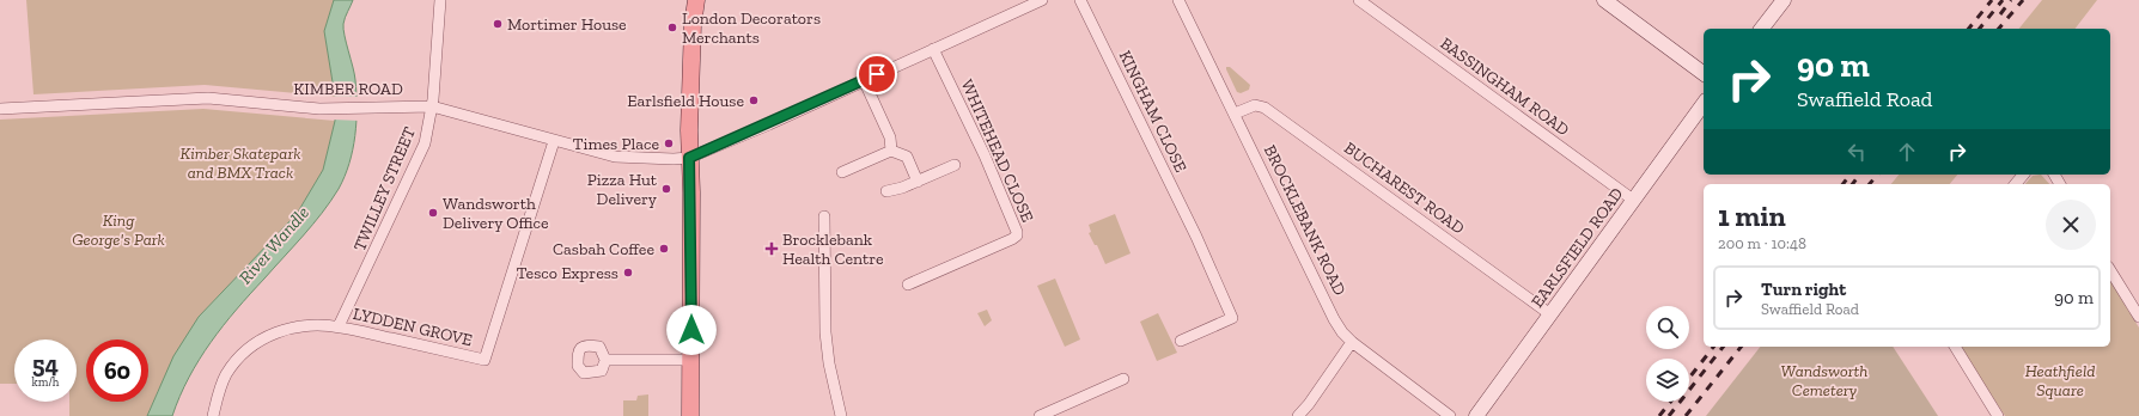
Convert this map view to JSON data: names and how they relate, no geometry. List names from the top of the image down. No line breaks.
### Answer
{"streets":{"main road":["EARLSFIELD ROAD"],"street":["BASSINGHAM ROAD","KIMBER ROAD","KINGHAM CLOSE","WHITEHEAD CLOSE","BUCHAREST ROAD","TWILLEY STREET","BROCKLEBANK ROAD","LYDDEN GROVE"]},"crossings":[["BASSINGHAM ROAD","EARLSFIELD ROAD"],["KIMBER ROAD","TWILLEY STREET"],["KIMBER ROAD","LYDDEN GROVE"],["BUCHAREST ROAD","BROCKLEBANK ROAD"],["BUCHAREST ROAD","EARLSFIELD ROAD"],["TWILLEY STREET","LYDDEN GROVE"]],"water":["River Wandle"],"parks":["Kimber Skatepark and BMX Track","King George's Park","Wandsworth Cemetery","Heathfield Square"],"places":{"other":["Mortimer House","London Decorators Merchants","Earlsfield House","Times Place","Pizza Hut Delivery","Wandsworth Delivery Office","Casbah Coffee","Tesco Express"],"health":["Brocklebank Health Centre"]},"page":{"turn":["90 m","Swaffield Road"],"heading":["1 min","200 m · 10:48"],"list":[{"name":"Turn right","note":"Swaffield Road","value":"90 m"}],"speed":"54 km/h","limit":"60"}}
